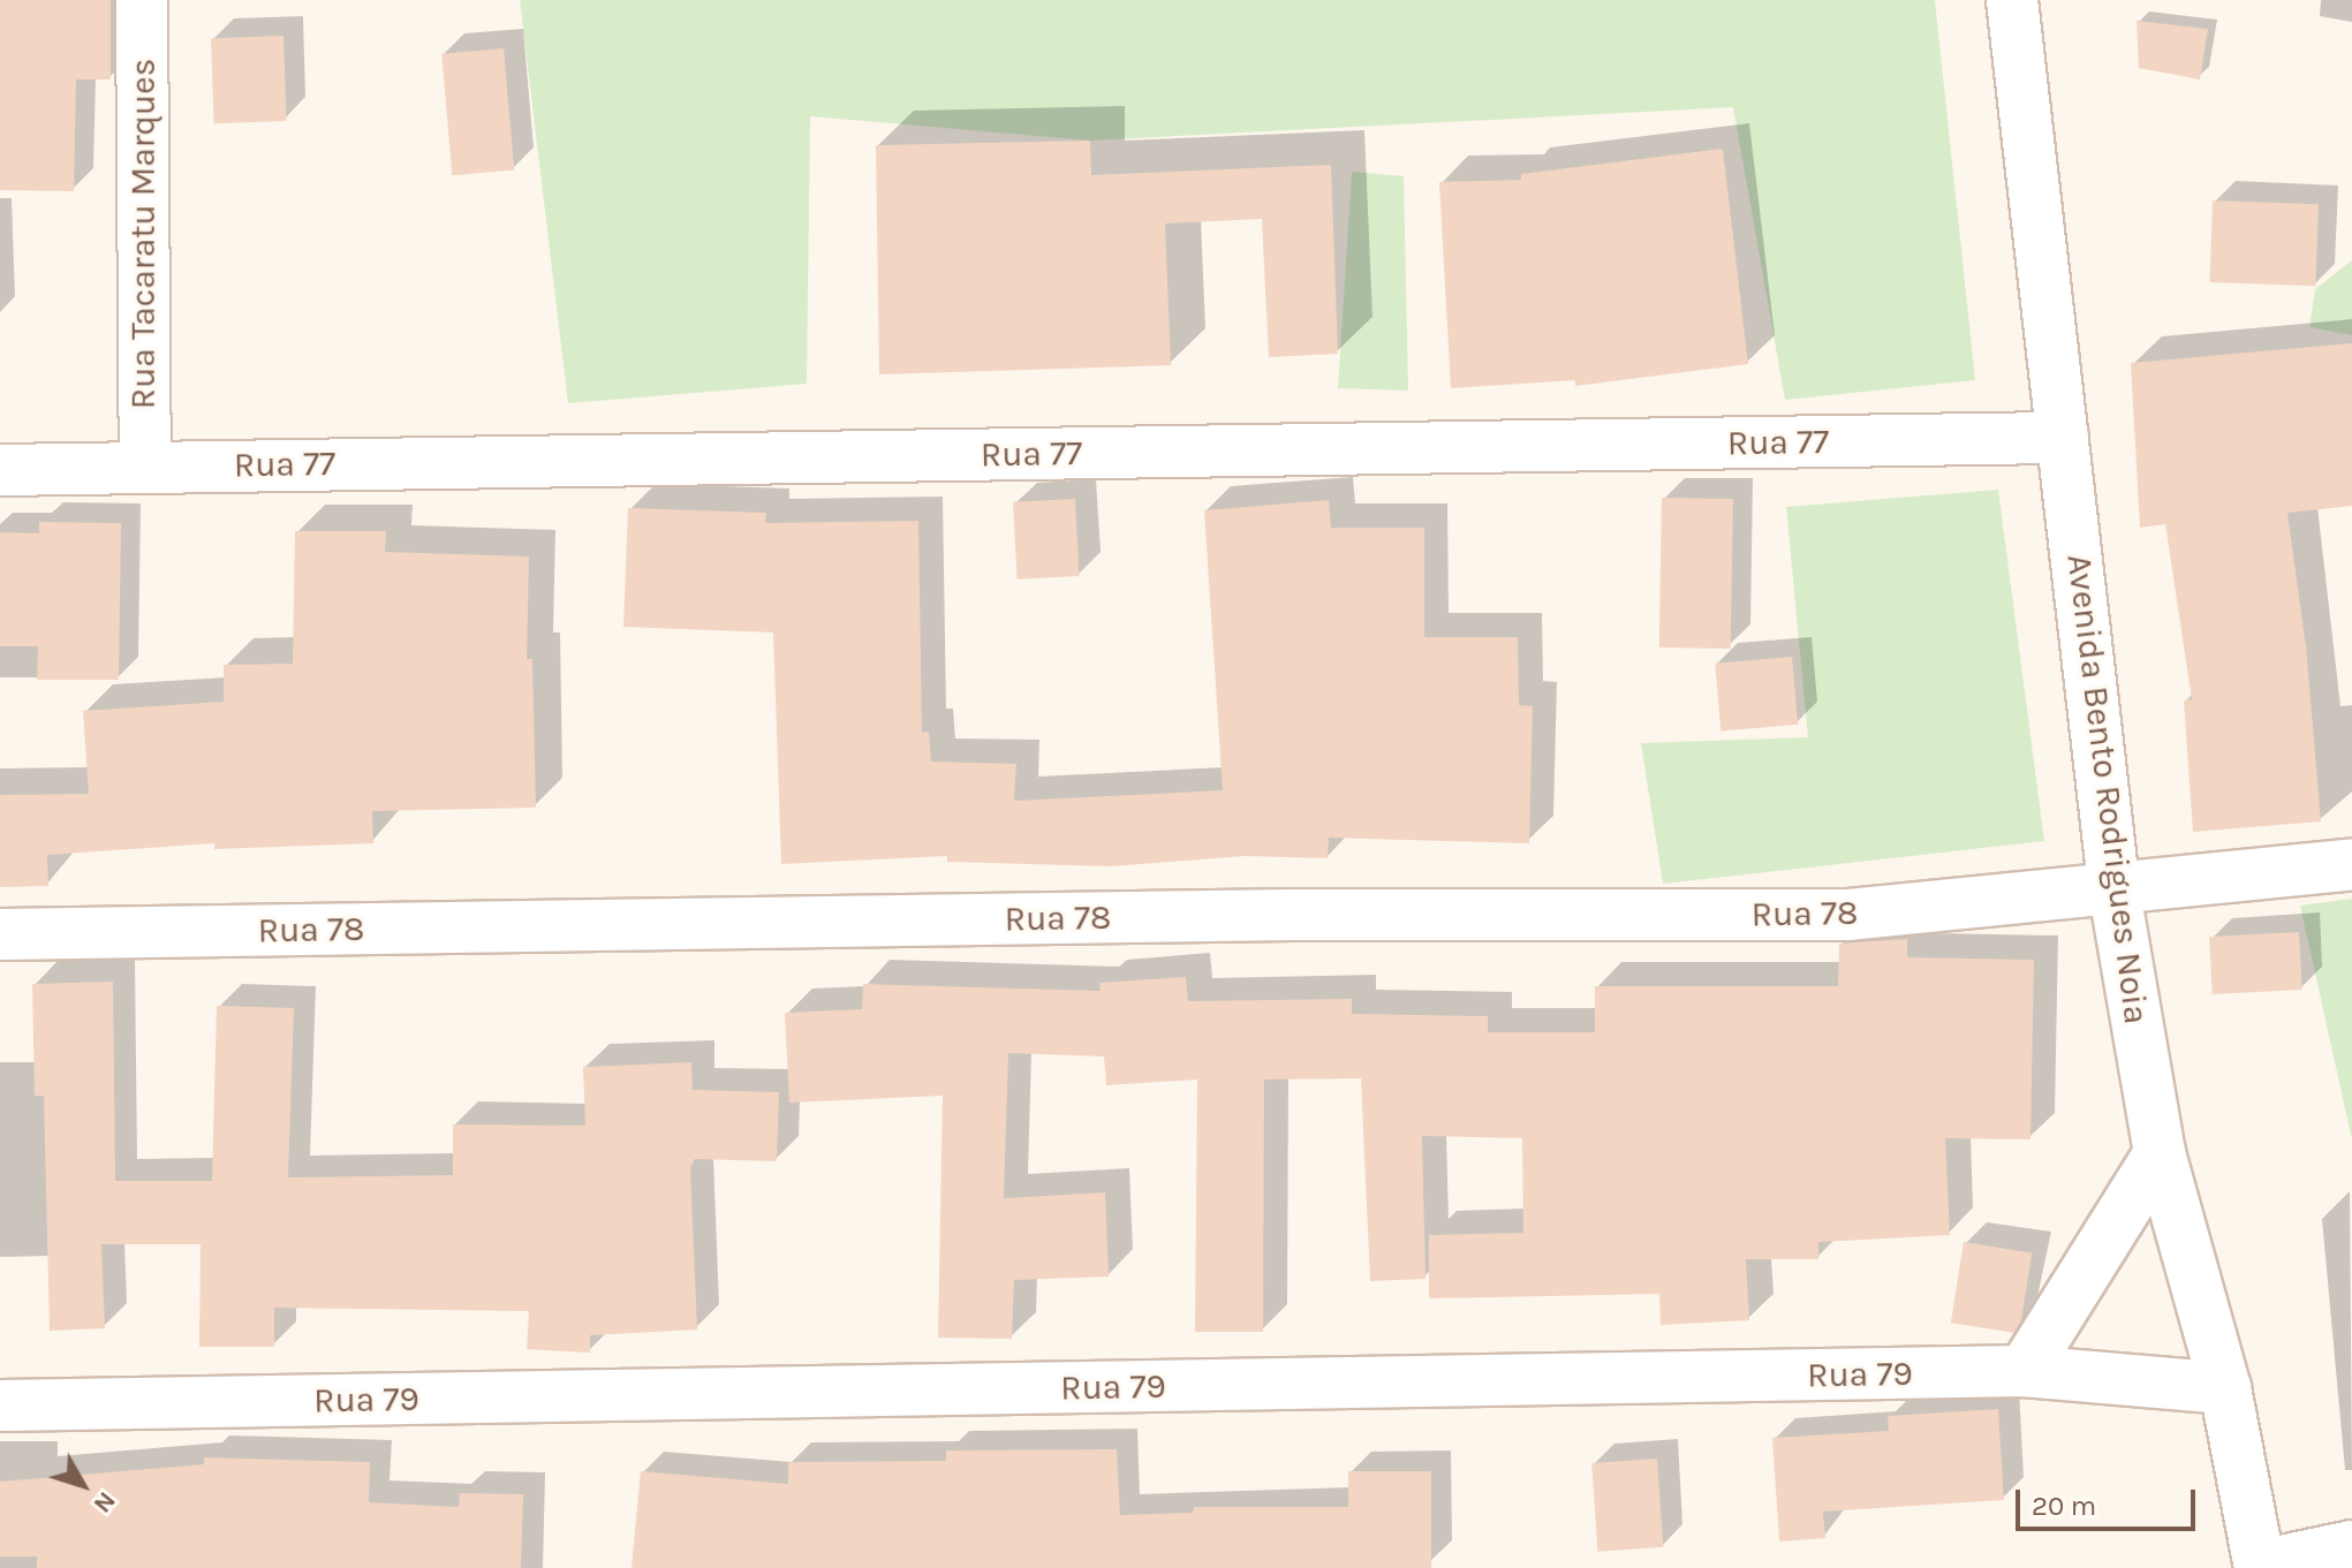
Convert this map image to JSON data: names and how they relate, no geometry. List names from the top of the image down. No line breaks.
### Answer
{"streets":{"street":["Rua Tacaratu Marques","Rua 77","Avenida Bento Rodrigues Noia","Rua 78","Rua 79"]},"crossings":[["Rua Tacaratu Marques","Rua 77"],["Rua 77","Avenida Bento Rodrigues Noia"],["Avenida Bento Rodrigues Noia","Rua 78"],["Avenida Bento Rodrigues Noia","Rua 79"]],"scale_bar":"20 m","north":"bottom right"}
